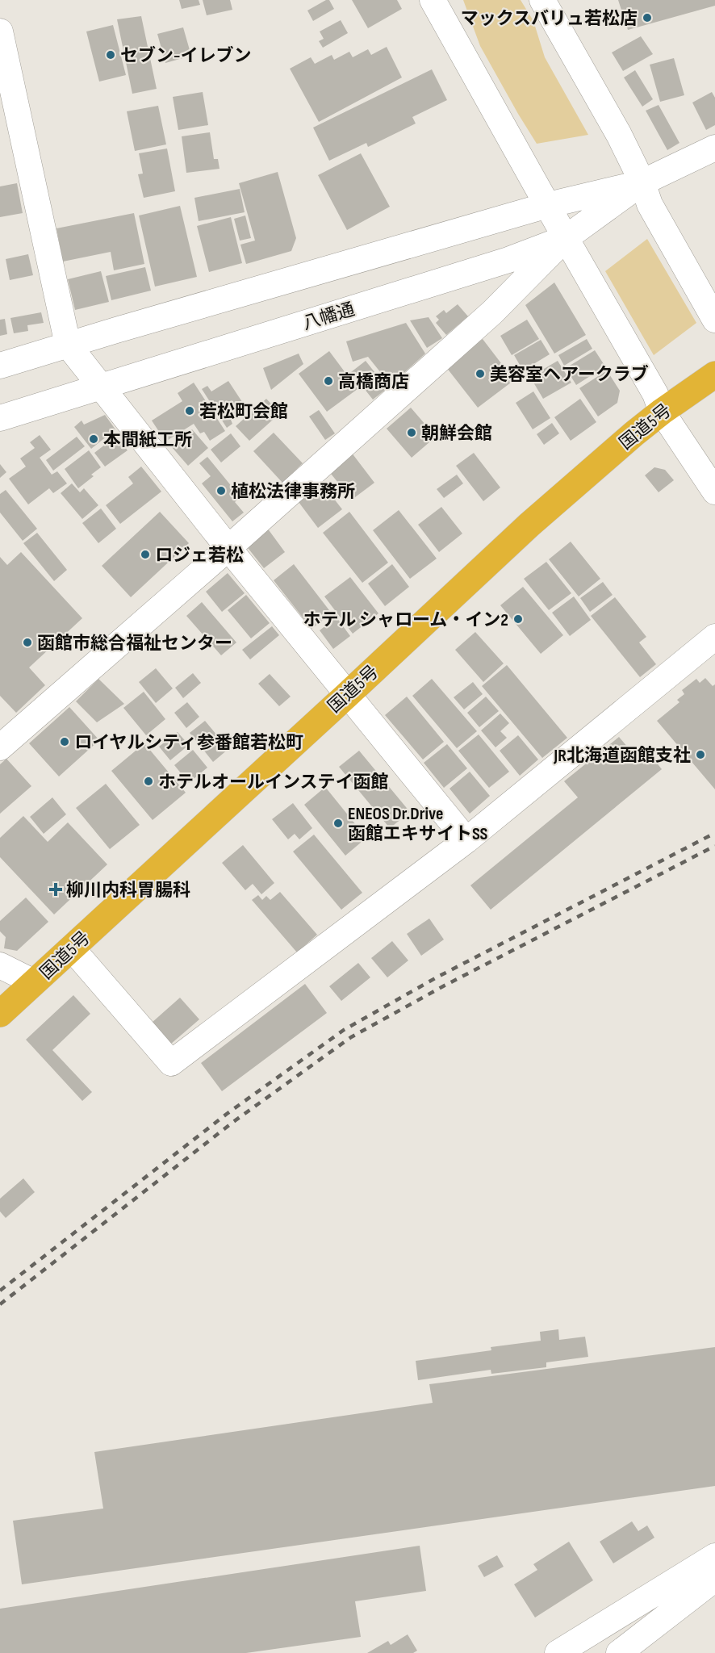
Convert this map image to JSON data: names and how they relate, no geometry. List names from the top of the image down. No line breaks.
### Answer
{"streets":{"highway":["国道5号"],"street":["八幡通"]},"places":{"other":["マックスバリュ若松店","セブン-イレブン","美容室ヘアークラブ","高橋商店","若松町会館","朝鮮会館","本間紙工所","植松法律事務所","ロジェ若松","ホテル シャローム・イン2","函館市総合福祉センター","ロイヤルシティ参番館若松町","JR北海道函館支社","ホテルオールインステイ函館","ENEOS Dr.Drive 函館エキサイトSS"],"health":["柳川内科胃腸科"]}}
